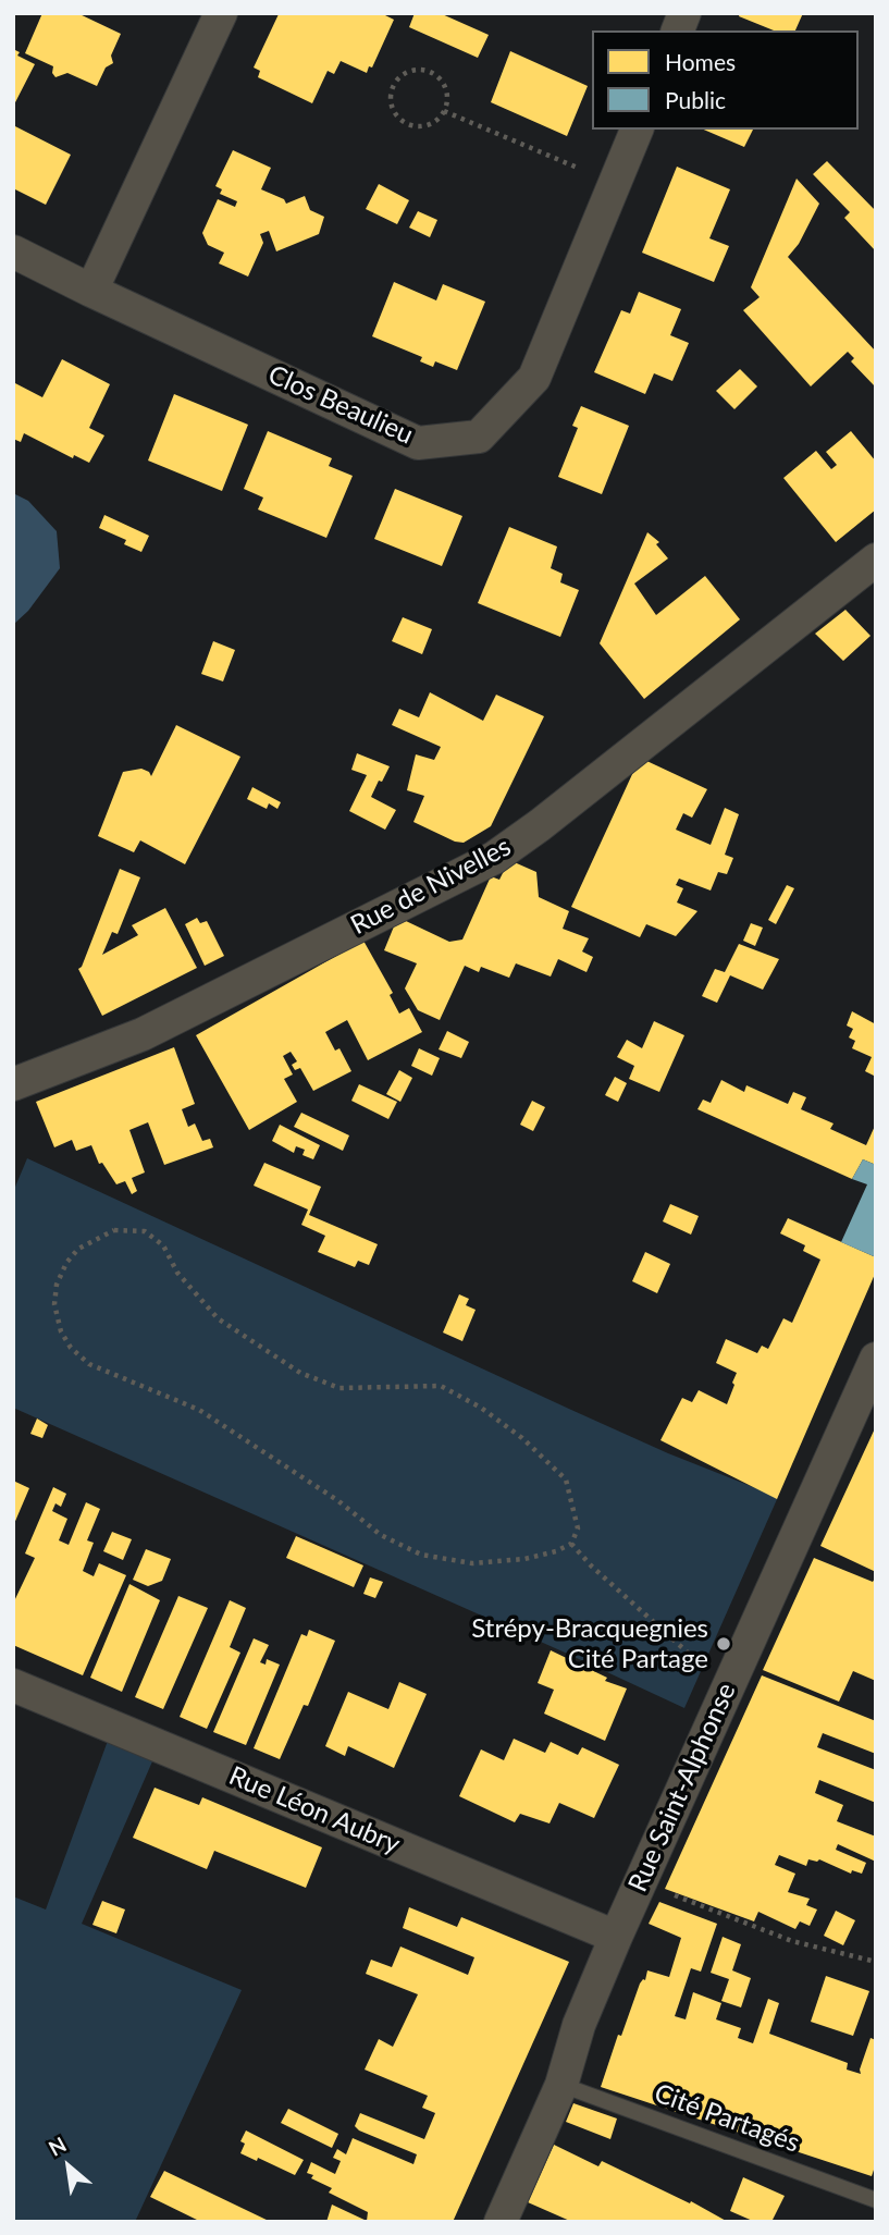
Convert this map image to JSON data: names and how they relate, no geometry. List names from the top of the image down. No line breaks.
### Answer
{"streets":{"street":["Clos Beaulieu","Rue de Nivelles","Rue Saint-Alphonse","Rue Léon Aubry"],"lane":["Cité Partagés"]},"crossings":[["Rue Saint-Alphonse","Rue Léon Aubry"],["Rue Saint-Alphonse","Cité Partagés"]],"places":["Strépy-Bracquegnies Cité Partage"],"legend":["Homes","Public"],"north":"top left"}
